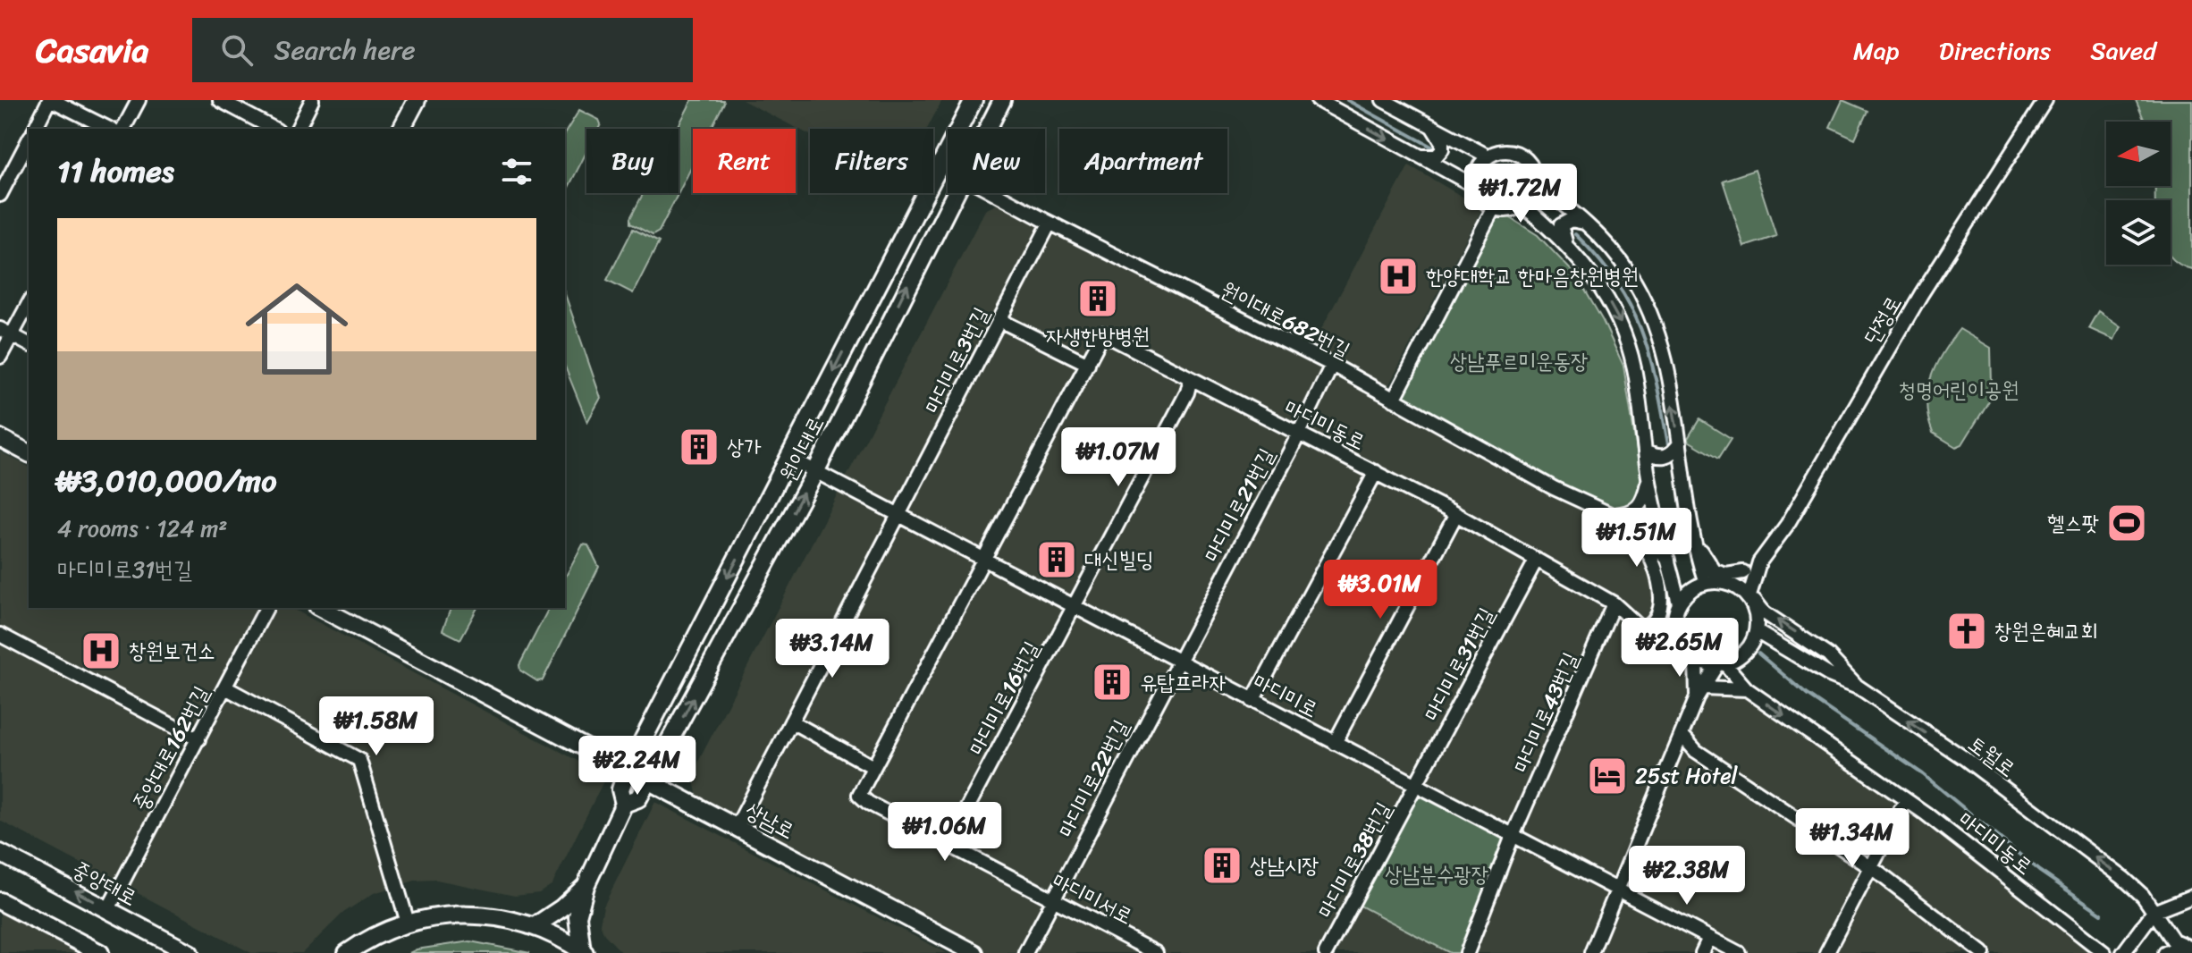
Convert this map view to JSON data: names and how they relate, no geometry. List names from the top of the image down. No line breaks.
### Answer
{"streets":{"main road":["원이대로","상남로","중앙대로"],"street":["원이대로682번길","단정로","마디미로3번길","마디미동로","마디미로21번길","마디미로31번길","마디미로","마디미로16번길","마디미로43번길","중앙대로162번길","토월로","마디미로22번길","마디미로38번길","마디미서로"]},"crossings":[["원이대로682번길","마디미로3번길"],["원이대로682번길","원이대로"],["원이대로682번길","마디미로21번길"],["단정로","마디미동로"],["단정로","토월로"],["마디미로3번길","마디미로"],["마디미로3번길","상남로"],["마디미동로","마디미로21번길"],["마디미동로","마디미로31번길"],["마디미동로","마디미로16번길"],["마디미동로","마디미로43번길"],["마디미동로","토월로"],["원이대로","마디미로"],["원이대로","상남로"],["마디미로21번길","마디미로"],["마디미로21번길","마디미로22번길"],["마디미로31번길","마디미로"],["마디미로31번길","마디미로38번길"],["마디미로","마디미로16번길"],["마디미로","마디미로43번길"],["마디미로","마디미로22번길"],["마디미로","마디미로38번길"],["마디미로16번길","마디미서로"],["중앙대로162번길","중앙대로"],["마디미로22번길","마디미서로"]],"one_way":["토월로"],"parks":["상남푸르미운동장","청명어린이공원","상남분수광장"],"places":{"hospital":["한양대학교 한마음창원병원","창원보건소"],"building":["자생한방병원","상가","대신빌딩","유탑프라자","상남시장"],"sports":["헬스팟"],"church":["창원은혜교회"],"hotel":["25st Hotel"]},"north":"left","page":{"header":"Casavia","search":"Search here","nav":["Map","Directions","Saved"],"chip":["Buy","Rent","Filters","New","Apartment"],"heading":"11 homes","price":["₩1.72M","₩1.07M","₩1.51M","₩3.01M","₩2.65M","₩3.14M","₩1.58M","₩2.24M","₩1.06M","₩1.34M","₩2.38M"],"list":[{"name":"₩3,010,000/mo","note":"4 rooms · 124 m² · 마디미로31번길"}]}}
